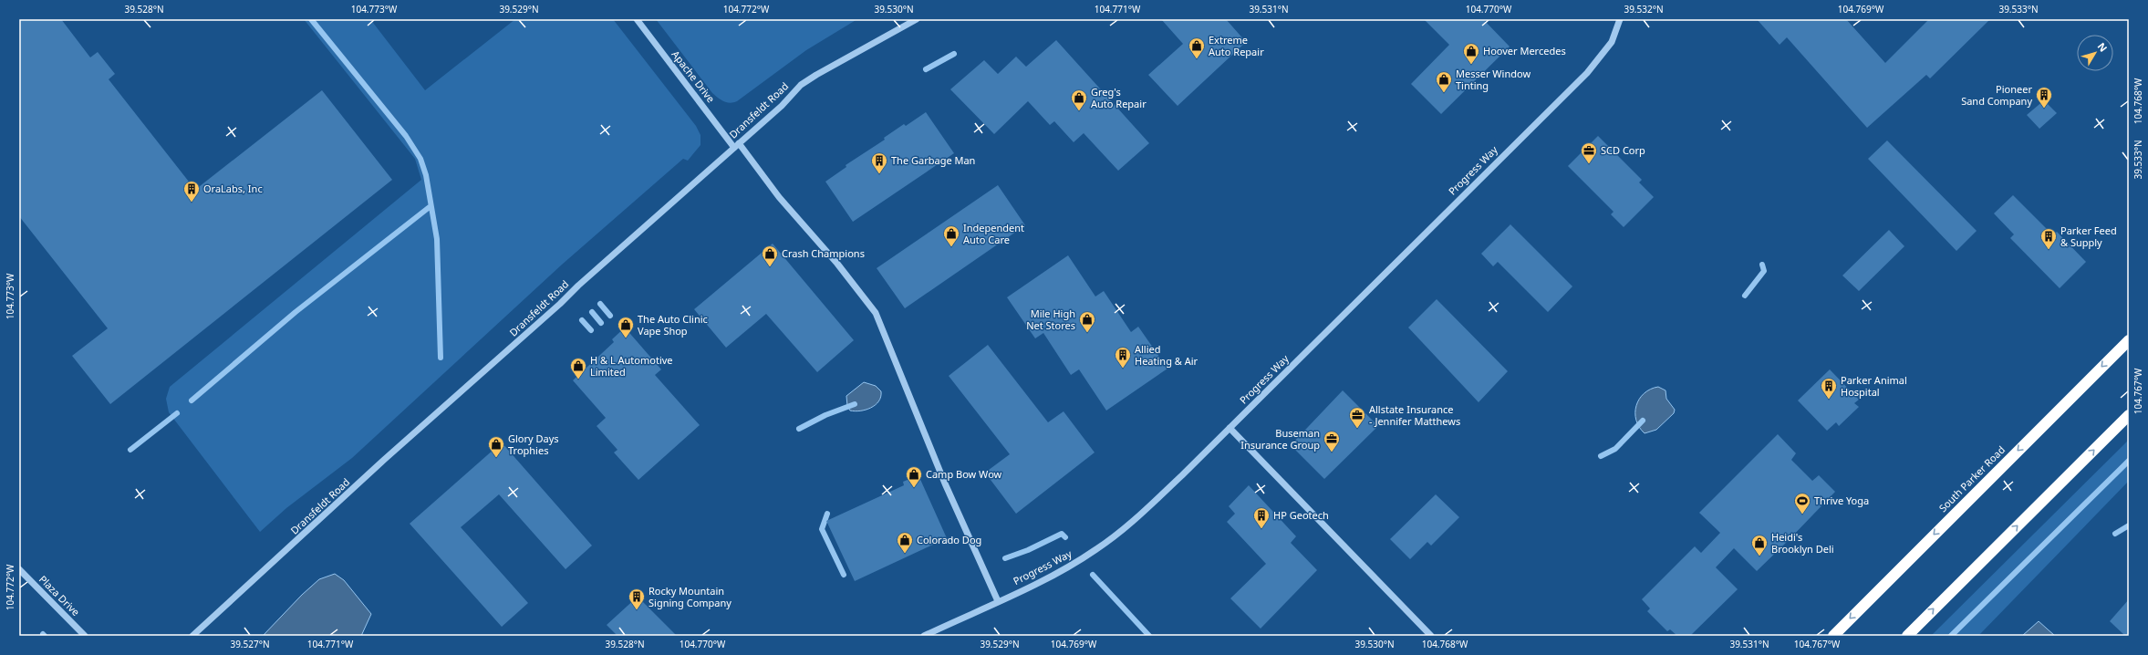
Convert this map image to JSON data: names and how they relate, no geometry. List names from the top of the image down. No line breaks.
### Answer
{"streets":{"highway":["South Parker Road"],"street":["Apache Drive","Dransfeldt Road","Progress Way","Plaza Drive"]},"crossings":[["Apache Drive","Dransfeldt Road"],["Apache Drive","Progress Way"]],"places":{"shop":["Extreme Auto Repair","Hoover Mercedes","Messer Window Tinting","Greg's Auto Repair","Independent Auto Care","Crash Champions","Mile High Net Stores","The Auto Clinic Vape Shop","H & L Automotive Limited","Glory Days Trophies","Camp Bow Wow","Colorado Dog","Heidi's Brooklyn Deli"],"building":["Pioneer Sand Company","The Garbage Man","OraLabs, Inc","Parker Feed & Supply","Allied Heating & Air","Parker Animal Hospital","HP Geotech","Rocky Mountain Signing Company"],"office":["SCD Corp","Allstate Insurance - Jennifer Matthews","Buseman Insurance Group"],"sports":["Thrive Yoga"]},"north":"top right","coordinates":["39.528°N","104.773°W","39.529°N","104.772°W","39.530°N","104.771°W","39.531°N","104.770°W","39.532°N","104.769°W","39.533°N","104.768°W","104.767°W","39.527°N"]}
